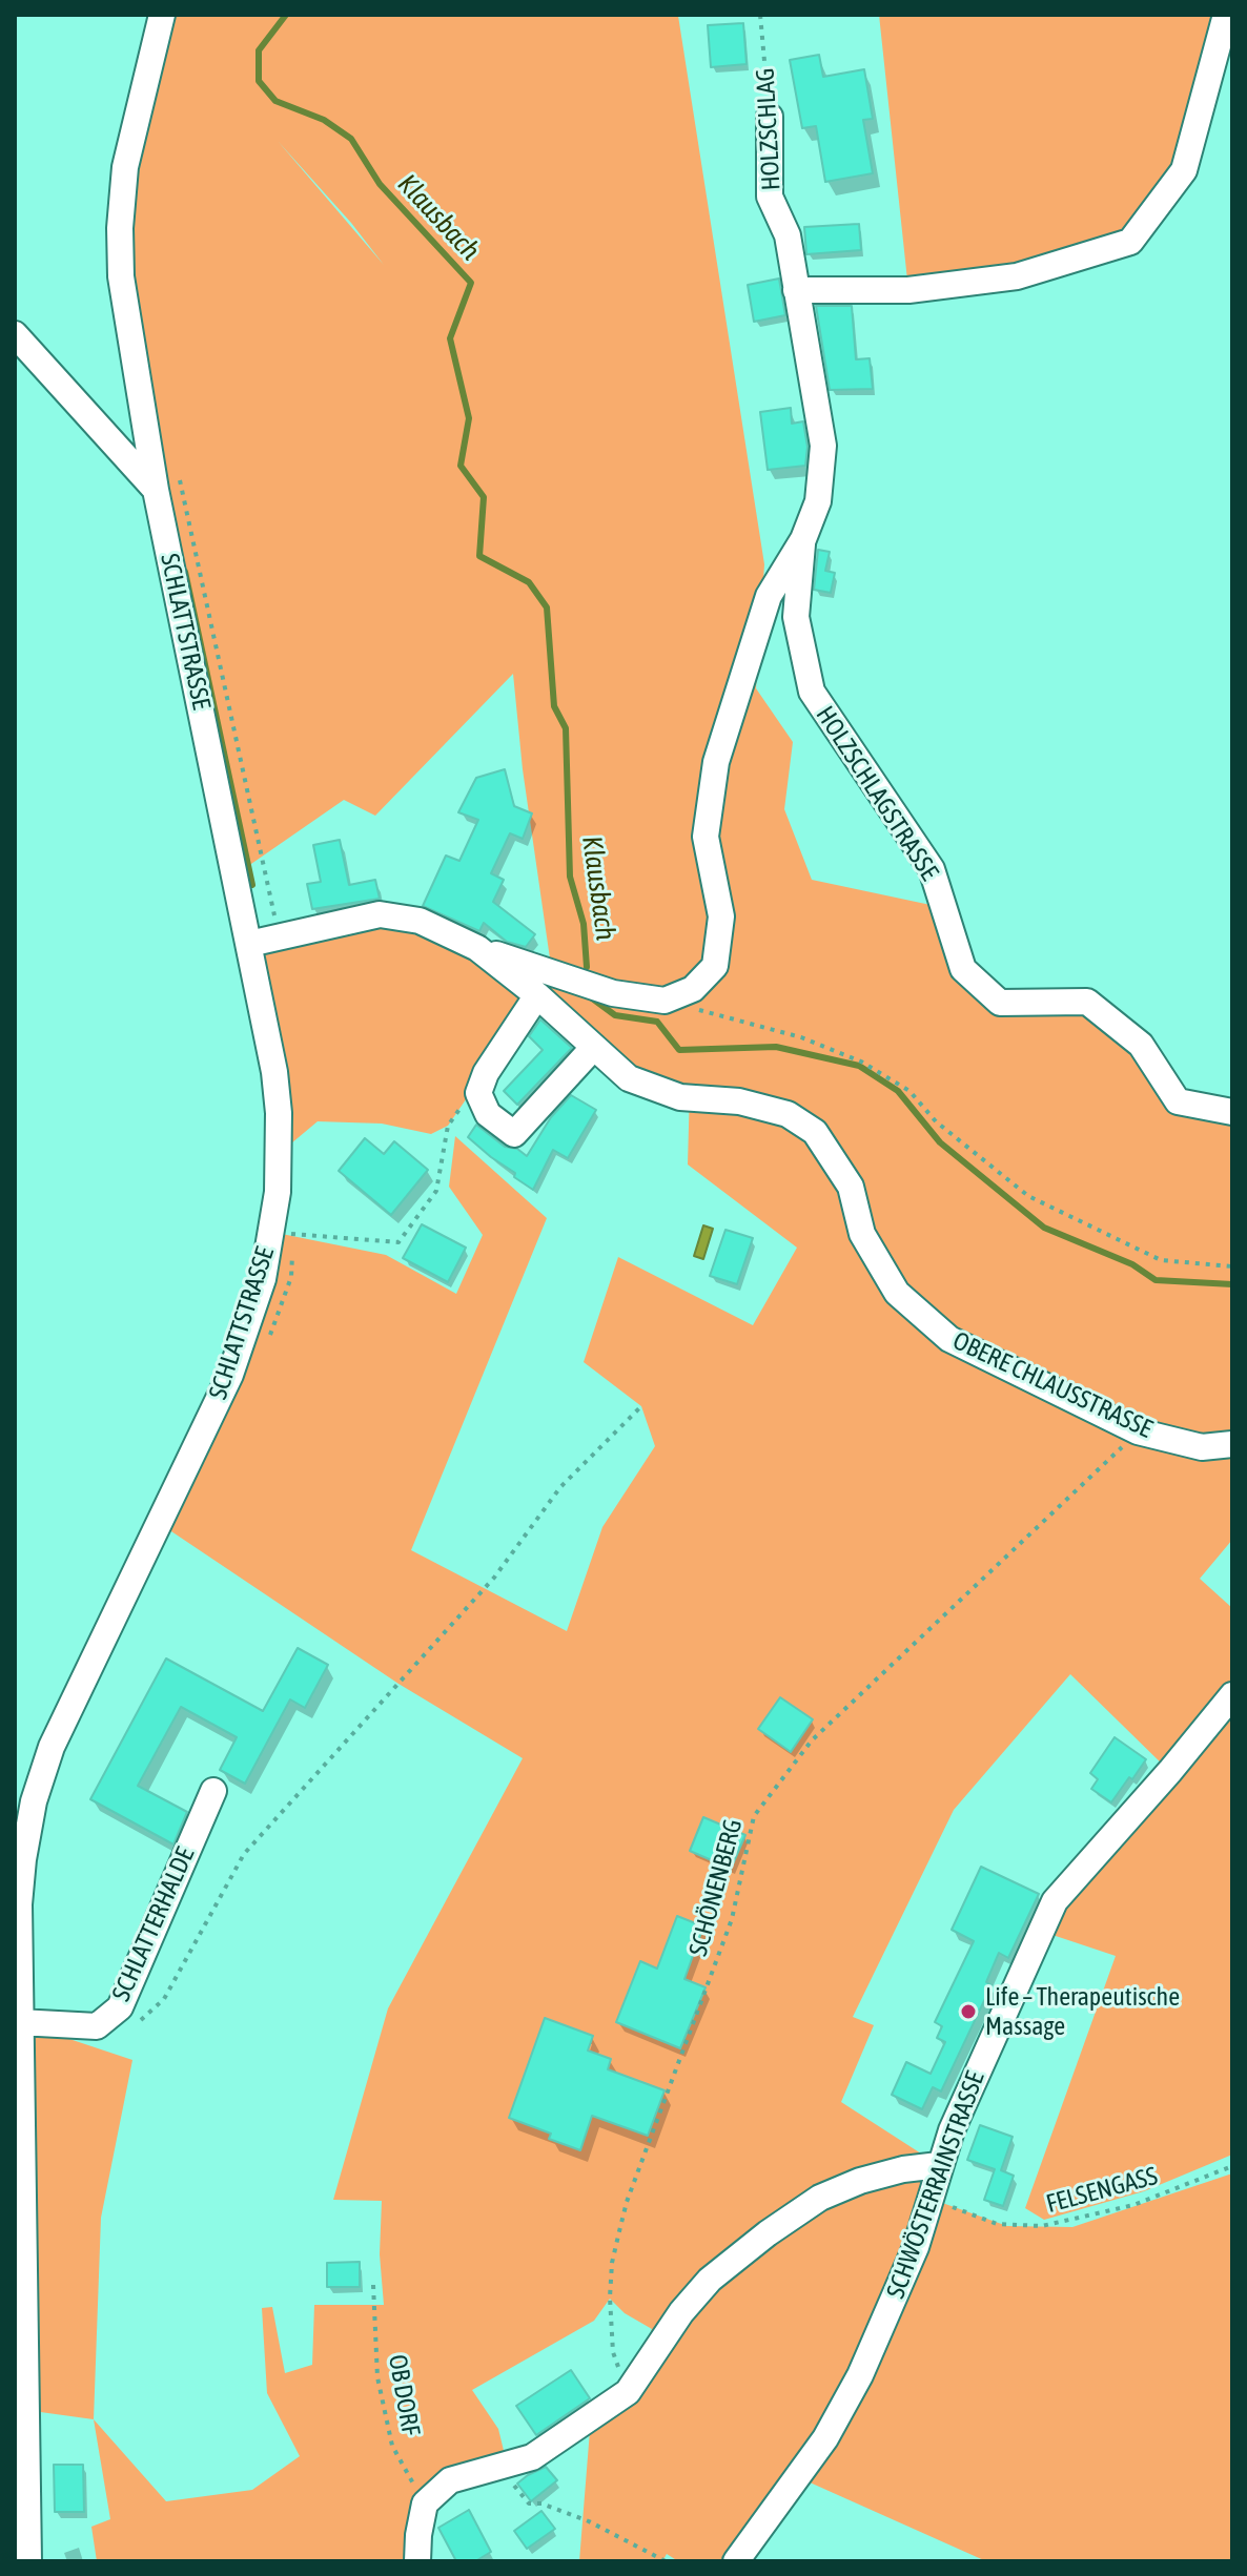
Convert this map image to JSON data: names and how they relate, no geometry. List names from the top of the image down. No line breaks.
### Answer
{"streets":{"street":["HOLZSCHLAG","SCHLATTSTRASSE","HOLZSCHLAGSTRASSE","OBERE CHLAUSSTRASSE","SCHLATTERHALDE","SCHWÖSTERRAINSTRASSE"],"path":["SCHÖNENBERG","FELSENGASS","OB DORF"]},"crossings":[["HOLZSCHLAG","HOLZSCHLAGSTRASSE"],["SCHLATTSTRASSE","OBERE CHLAUSSTRASSE"],["SCHLATTSTRASSE","SCHLATTERHALDE"],["OBERE CHLAUSSTRASSE","SCHÖNENBERG"],["SCHWÖSTERRAINSTRASSE","FELSENGASS"]],"water":["Klausbach"],"places":["Life – Therapeutische Massage"]}
